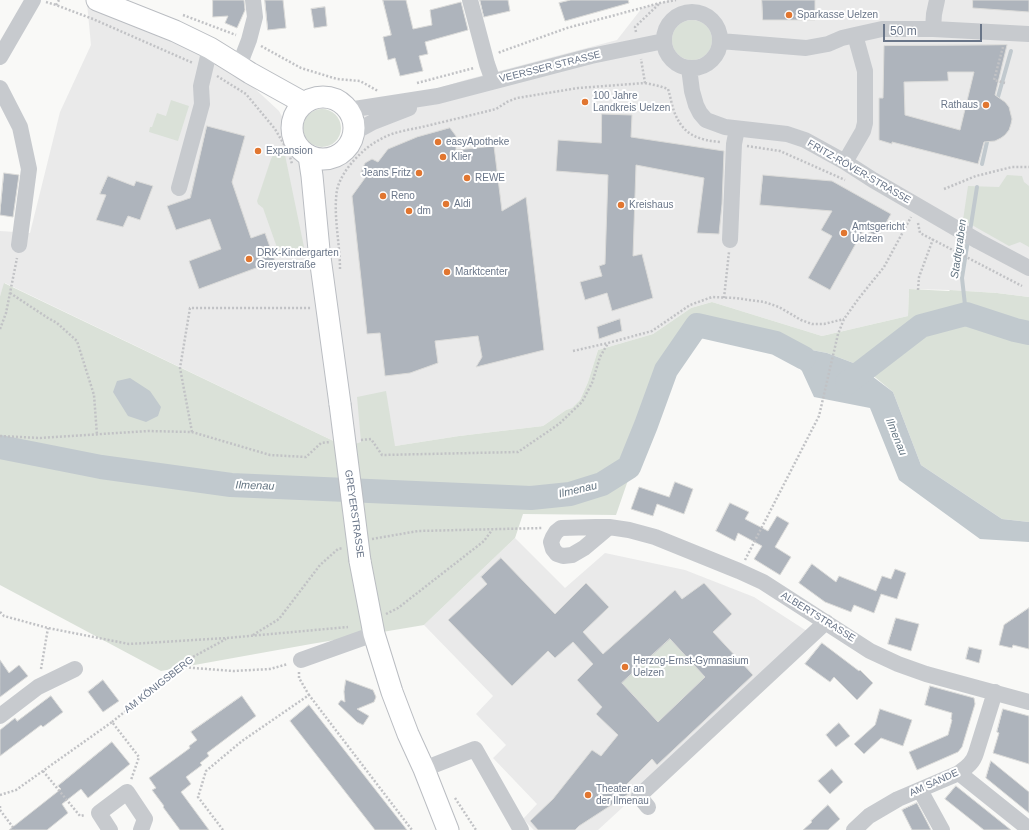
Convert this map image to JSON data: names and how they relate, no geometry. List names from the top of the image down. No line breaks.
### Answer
{"streets":{"main road":["GREYERSTRASSE"],"street":["VEERSSER STRASSE","FRITZ-RÖVER-STRASSE","ALBERTSTRASSE","AM SANDE"],"path":["AM KÖNIGSBERG"]},"crossings":[["VEERSSER STRASSE","FRITZ-RÖVER-STRASSE"],["VEERSSER STRASSE","GREYERSTRASSE"],["ALBERTSTRASSE","AM SANDE"]],"water":["Stadtgraben","Ilmenau"],"places":["Sparkasse Uelzen","100 Jahre Landkreis Uelzen","Rathaus","easyApotheke","Expansion","Klier","Jeans Fritz","REWE","Reno","Aldi","Kreishaus","dm","Amtsgericht Uelzen","DRK-Kindergarten Greyerstraße","Marktcenter","Herzog-Ernst-Gymnasium Uelzen","Theater an der Ilmenau"],"scale_bar":"50 m"}
